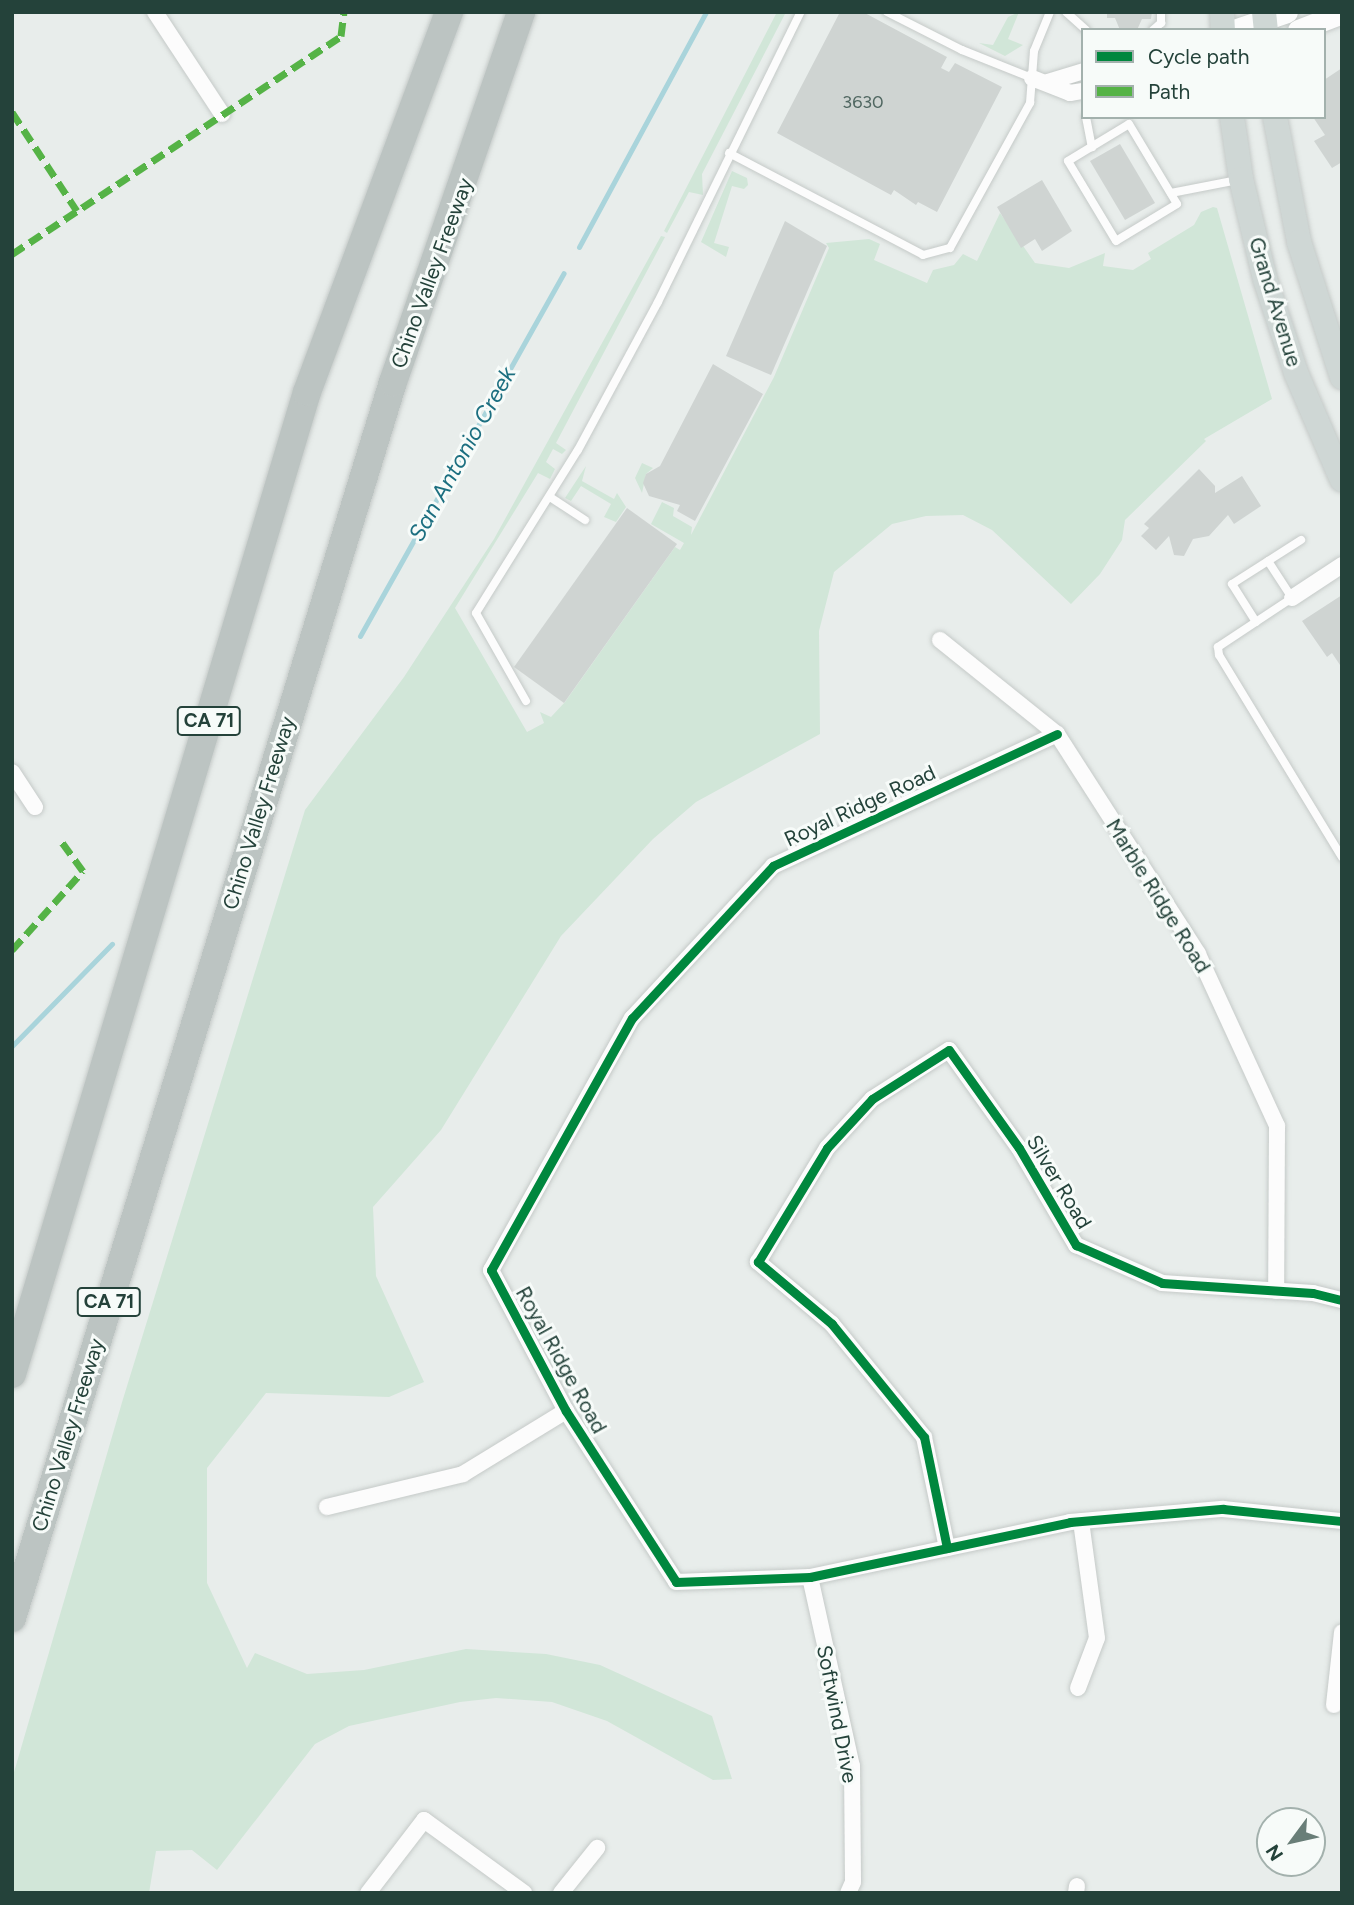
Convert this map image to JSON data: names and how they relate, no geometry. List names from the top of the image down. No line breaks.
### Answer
{"streets":{"highway":["Chino Valley Freeway","CA 71"],"main road":["Grand Avenue"],"street":["Royal Ridge Road","Marble Ridge Road","Silver Road","Softwind Drive"]},"crossings":[["Royal Ridge Road","Marble Ridge Road"],["Royal Ridge Road","Silver Road"],["Royal Ridge Road","Softwind Drive"],["Marble Ridge Road","Silver Road"]],"water":["San Antonio Creek"],"house_numbers":["3630"],"legend":["Cycle path","Path"],"north":"bottom left"}
